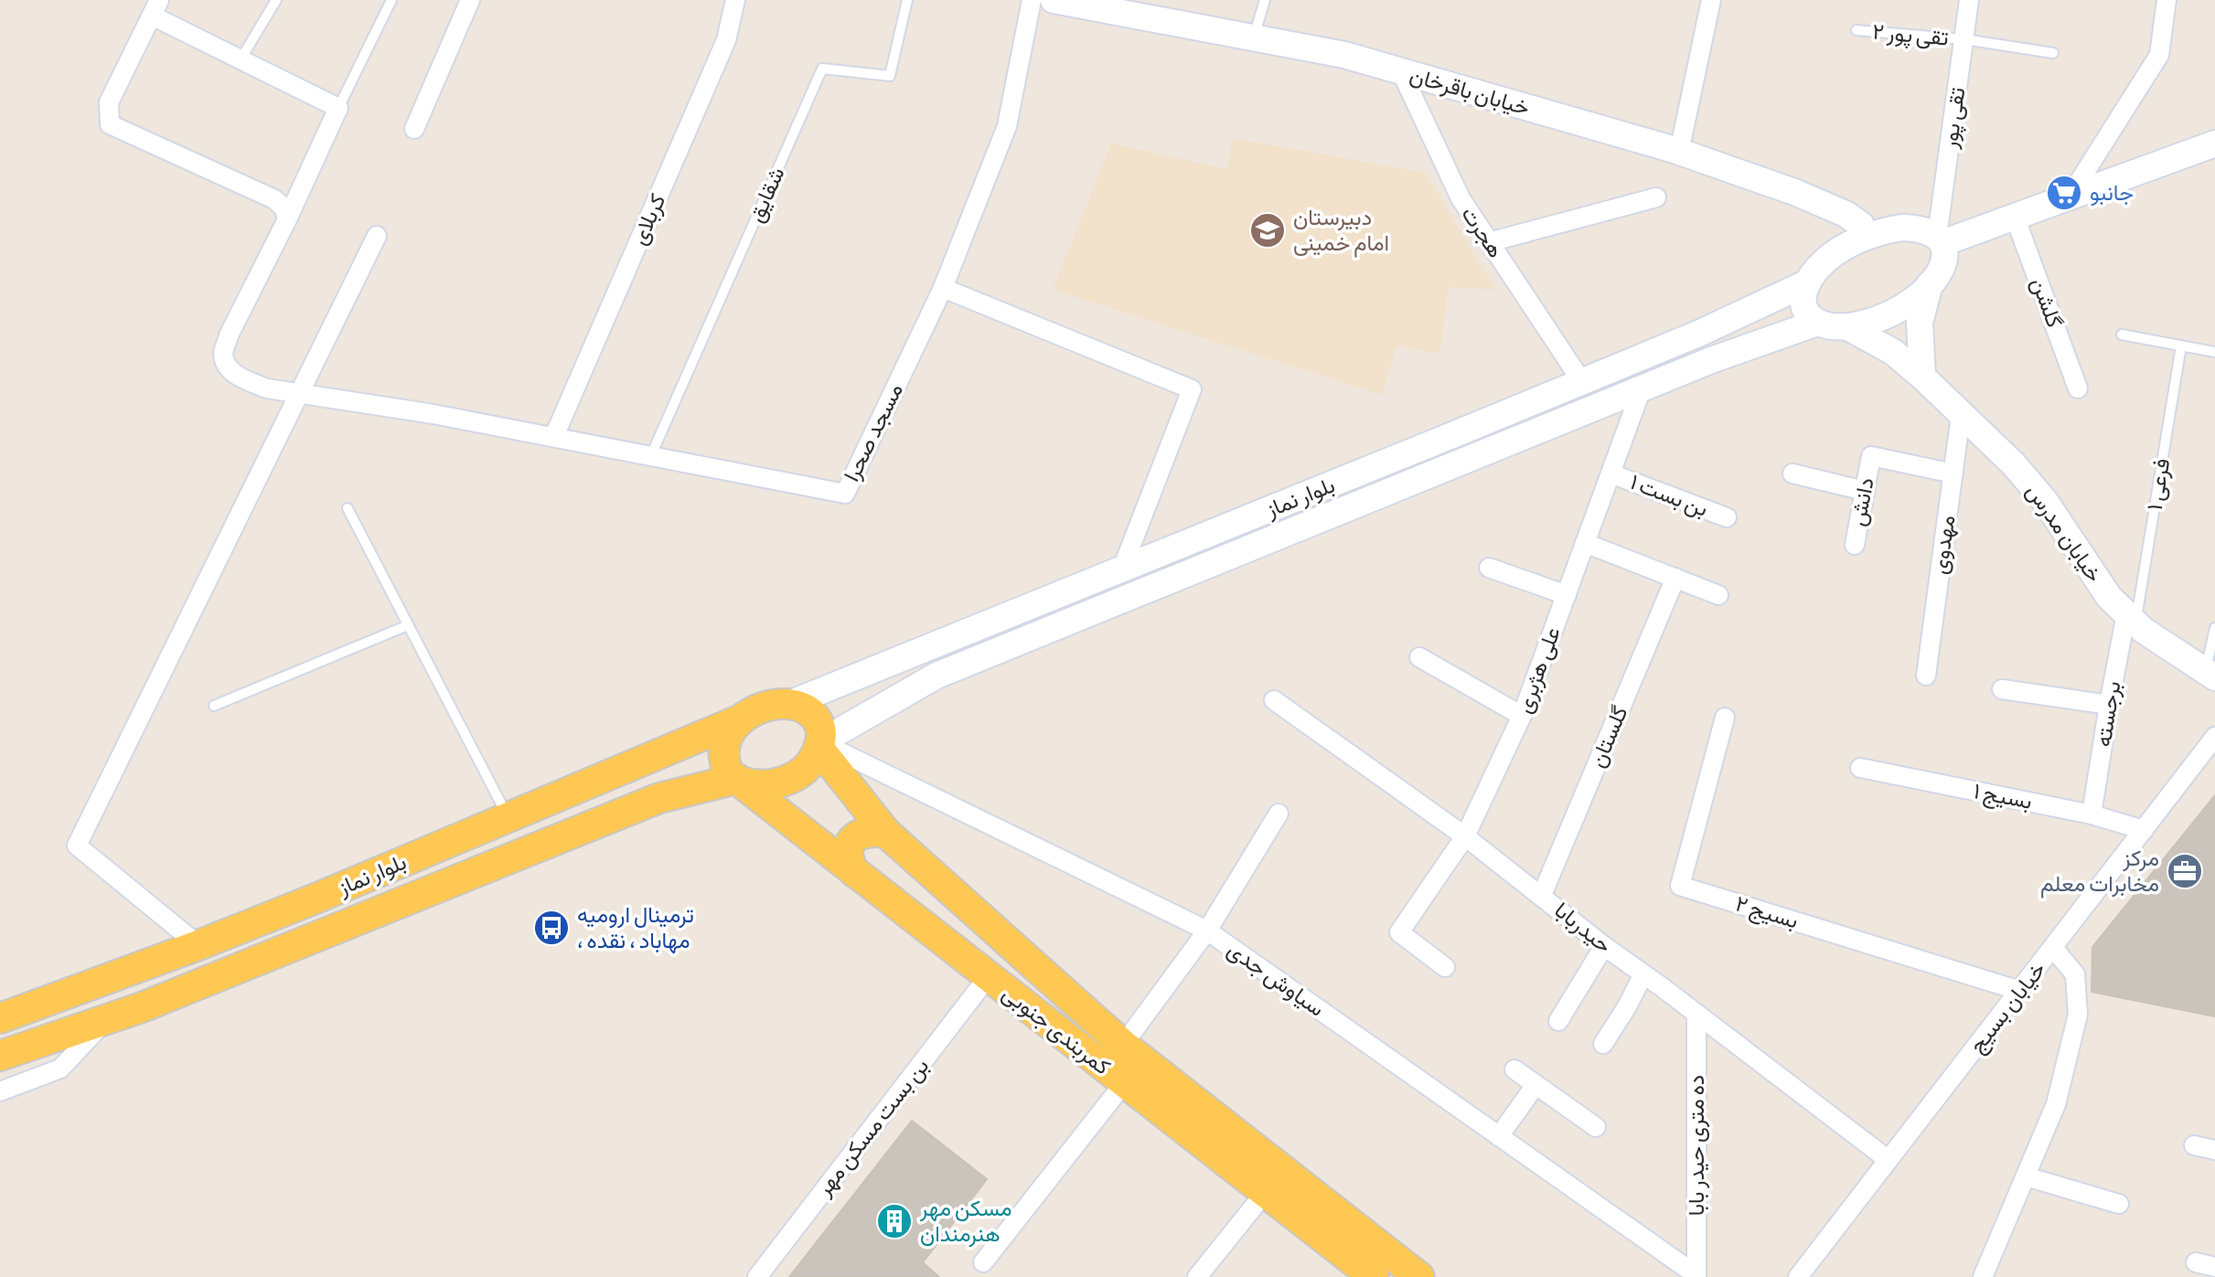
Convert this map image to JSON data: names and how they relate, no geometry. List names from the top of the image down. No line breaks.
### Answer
{"streets":{"main road":["خیابان باقرخان","بلوار نماز","خیابان مدرس","کمربندی جنوبی"],"street":["تقی پور","کربلای","هجرت","گلشن","مسجد صحرا","بن بست ۱","دانش","مهدوی","علی هژبری","برجسته","گلستان","بسیج ۱","بسیج ۲","حیدربابا","سیاوش جدی","خیابان بسیج","بن بست مسکن مهر","ده متری حیدر بابا"],"lane":["تقی پور ۲","شقایق","فرعی ۱"]},"crossings":[["تقی پور ۲","تقی پور"],["خیابان باقرخان","هجرت"],["شقایق","مسجد صحرا"],["کربلای","مسجد صحرا"],["هجرت","بلوار نماز"],["فرعی ۱","خیابان مدرس"],["فرعی ۱","برجسته"],["بن بست ۱","علی هژبری"],["بلوار نماز","علی هژبری"],["بلوار نماز","سیاوش جدی"],["بلوار نماز","کمربندی جنوبی"],["دانش","مهدوی"],["خیابان مدرس","مهدوی"],["خیابان مدرس","برجسته"],["علی هژبری","حیدربابا"],["برجسته","بسیج ۱"],["گلستان","حیدربابا"],["بسیج ۱","خیابان بسیج"],["بسیج ۲","خیابان بسیج"],["حیدربابا","خیابان بسیج"],["حیدربابا","ده متری حیدر بابا"],["سیاوش جدی","کمربندی جنوبی"],["سیاوش جدی","ده متری حیدر بابا"],["کمربندی جنوبی","بن بست مسکن مهر"]],"places":{"supermarket":["جانبو"],"school or university":["دبیرستان امام خمینی"],"office":["مرکز مخابرات معلم"],"bus stop":["ترمینال ارومیه ، مهاباد ، نقده"],"building":["مسکن مهر هنرمندان"]}}
